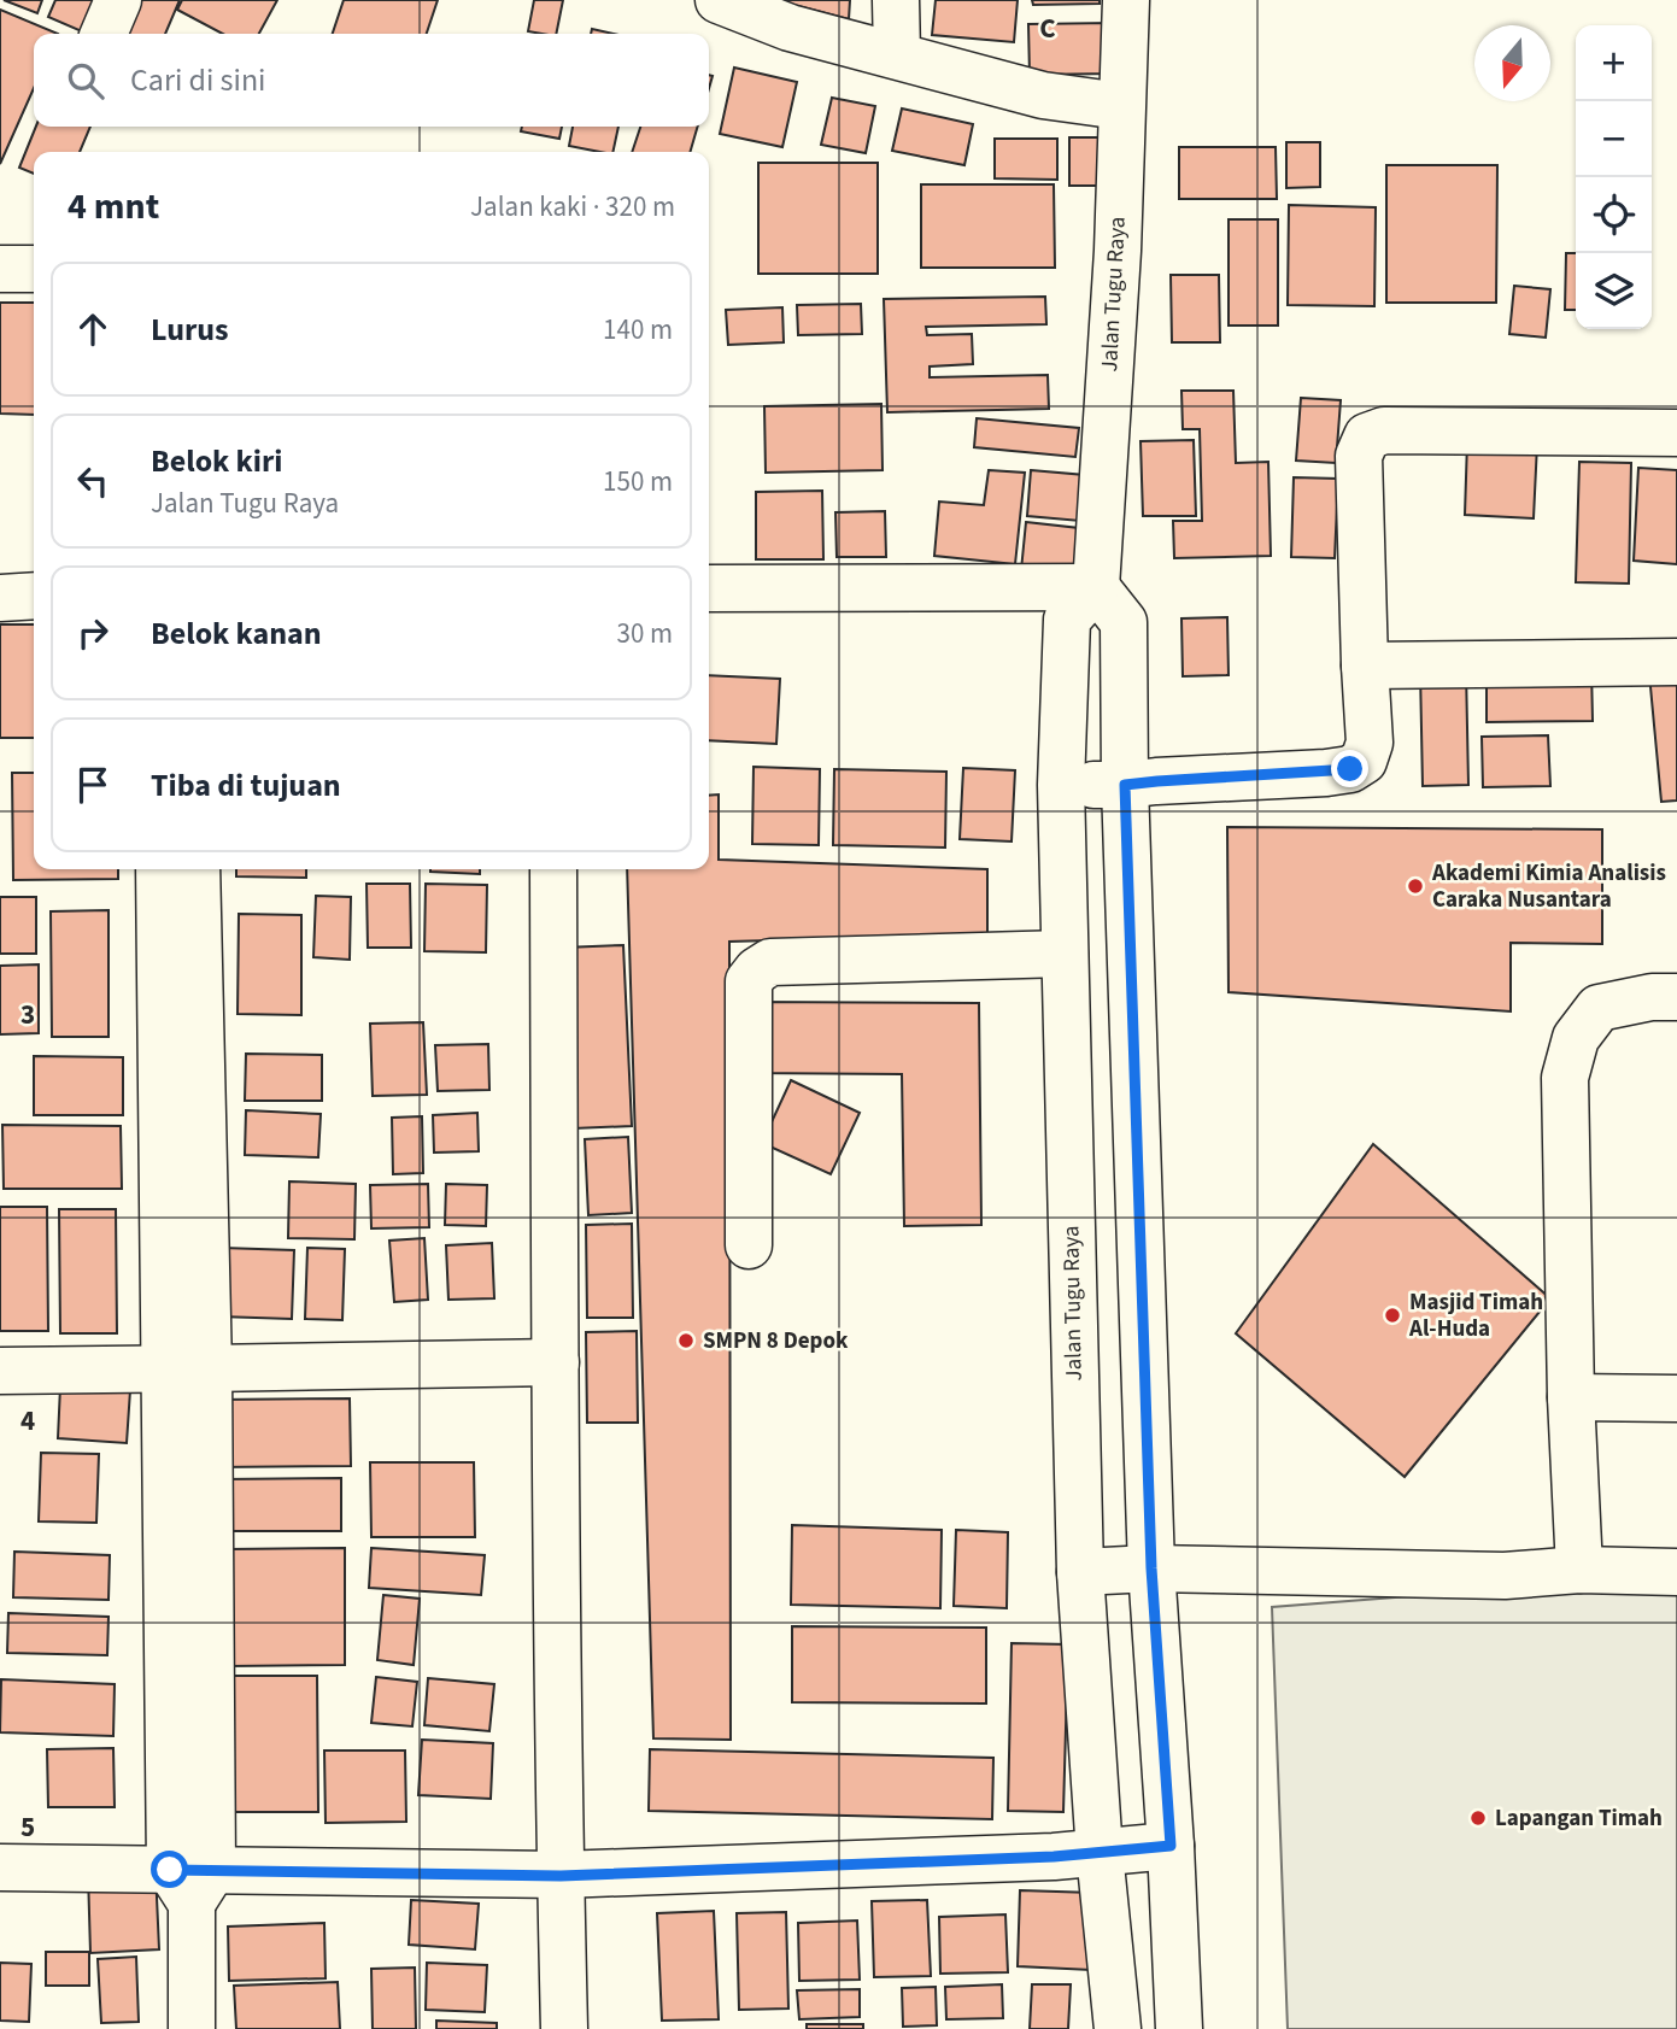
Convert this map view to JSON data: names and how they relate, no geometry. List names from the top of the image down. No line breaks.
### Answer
{"streets":{"street":["Jalan Tugu Raya"]},"places":["Akademi Kimia Analisis Caraka Nusantara","Masjid Timah Al-Huda","SMPN 8 Depok","Lapangan Timah"],"north":"bottom","page":{"map_buttons":["+","−"],"search":"Cari di sini","heading":["4 mnt","Jalan kaki · 320 m"],"list":[["Lurus","140 m"],["Belok kiri","Jalan Tugu Raya","150 m"],["Belok kanan","30 m"],"Tiba di tujuan"]},"grid":{"columns":["C"],"rows":["3","4","5"]}}
